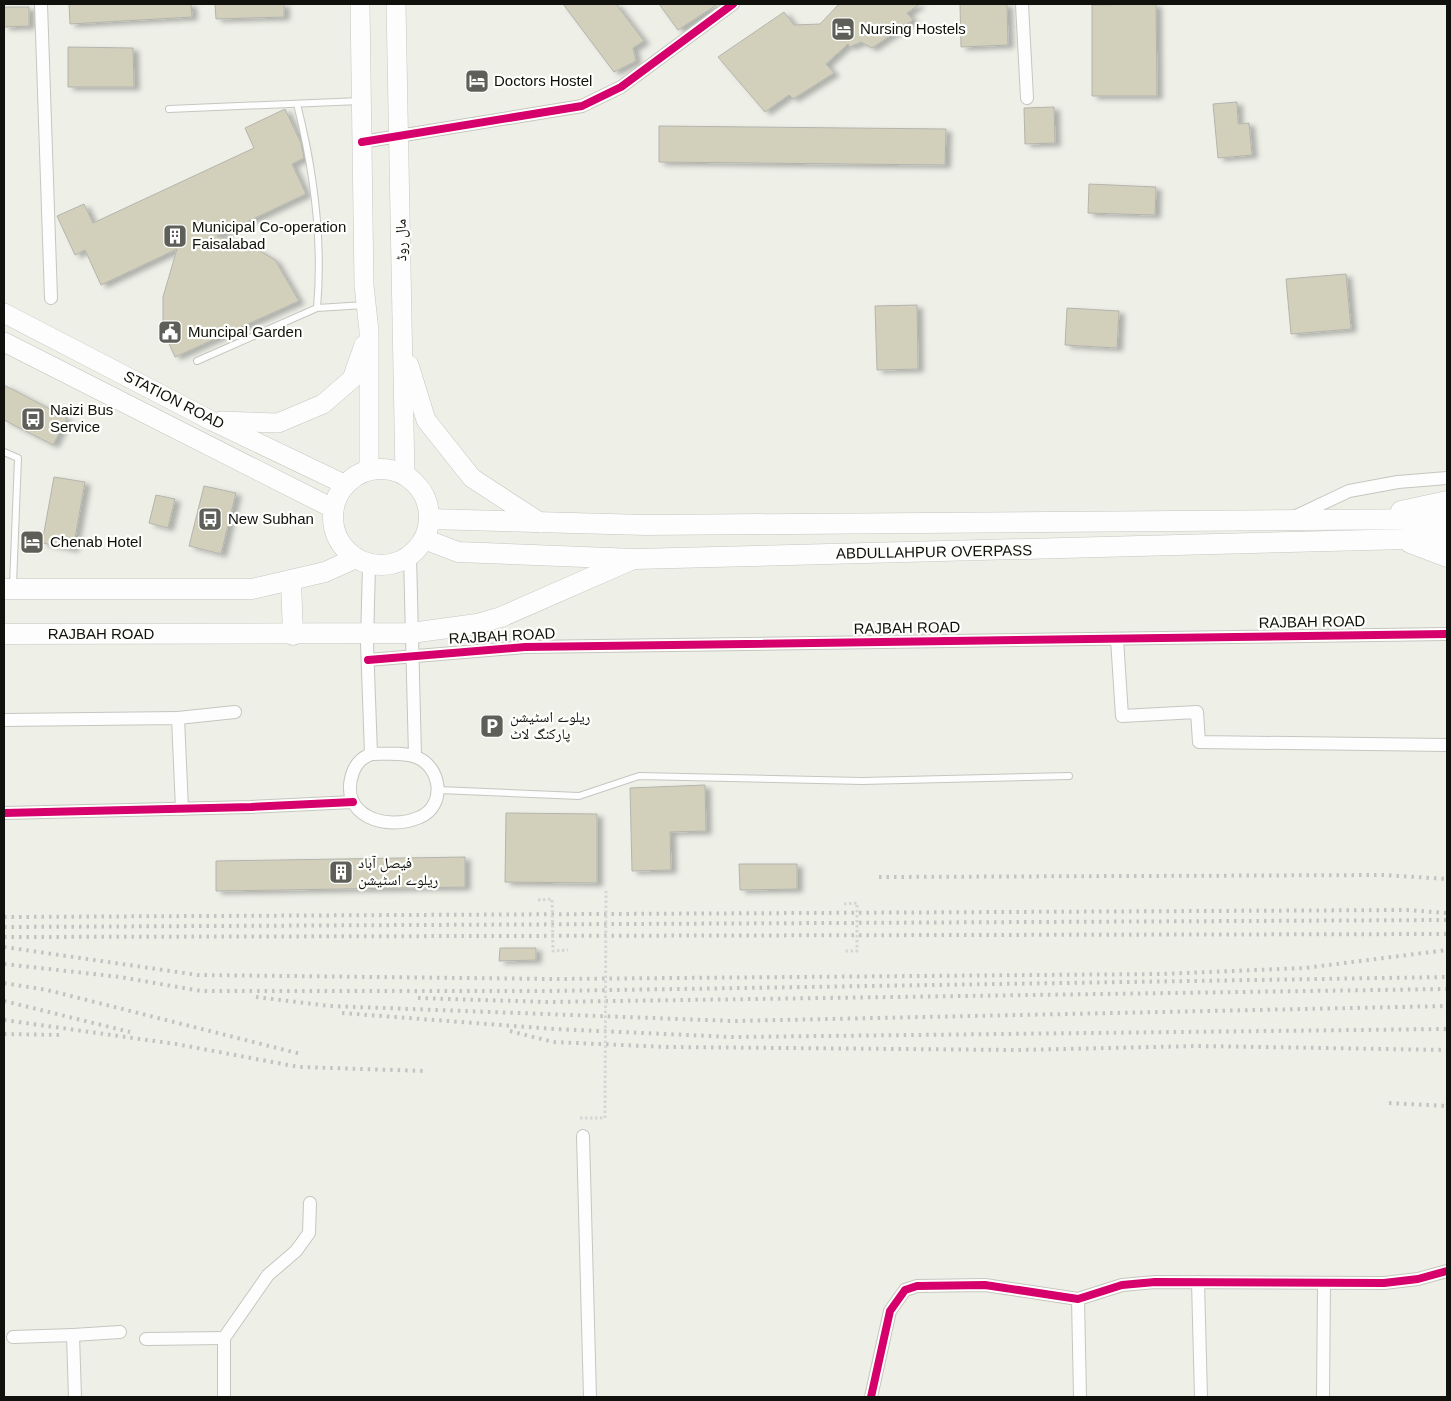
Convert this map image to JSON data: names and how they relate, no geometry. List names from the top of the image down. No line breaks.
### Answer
{"streets":{"main road":["مال روڈ","STATION ROAD","ABDULLAHPUR OVERPASS","RAJBAH ROAD"]},"crossings":[["مال روڈ","STATION ROAD"],["مال روڈ","ABDULLAHPUR OVERPASS"],["STATION ROAD","ABDULLAHPUR OVERPASS"],["ABDULLAHPUR OVERPASS","RAJBAH ROAD"]],"places":{"hotel":["Nursing Hostels","Doctors Hostel","Chenab Hotel"],"building":["Municipal Co-operation Faisalabad","فیصل آباد ریلوے اسٹیشن"],"public building":["Muncipal Garden"],"bus stop":["Naizi Bus Service","New Subhan"],"parking":["ریلوے اسٹیشن پارکنگ لاٹ"]}}
